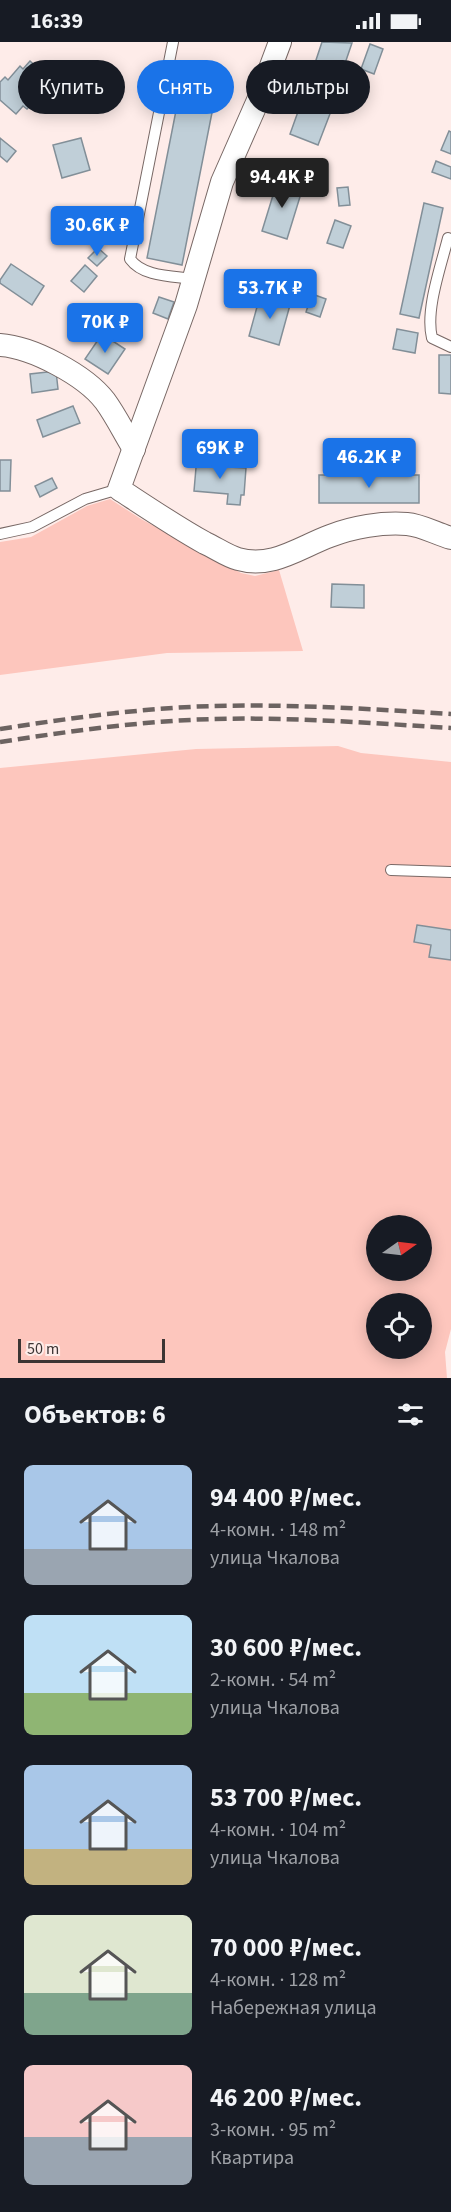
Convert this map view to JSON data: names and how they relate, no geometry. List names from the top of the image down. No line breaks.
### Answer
{"scale_bar":"50 m","north":"right","page":{"status":"16:39","chip":["Купить","Снять","Фильтры"],"price":["94.4K ₽","30.6K ₽","53.7K ₽","70K ₽","69K ₽","46.2K ₽"],"scale":"50 m","heading":"Объектов: 6","list":[{"name":"94 400 ₽/мес.","note":"4-комн. · 148 m² · улица Чкалова"},{"name":"30 600 ₽/мес.","note":"2-комн. · 54 m² · улица Чкалова"},{"name":"53 700 ₽/мес.","note":"4-комн. · 104 m² · улица Чкалова"},{"name":"70 000 ₽/мес.","note":"4-комн. · 128 m² · Набережная улица"},{"name":"46 200 ₽/мес.","note":"3-комн. · 95 m² · Квартира"}]}}
